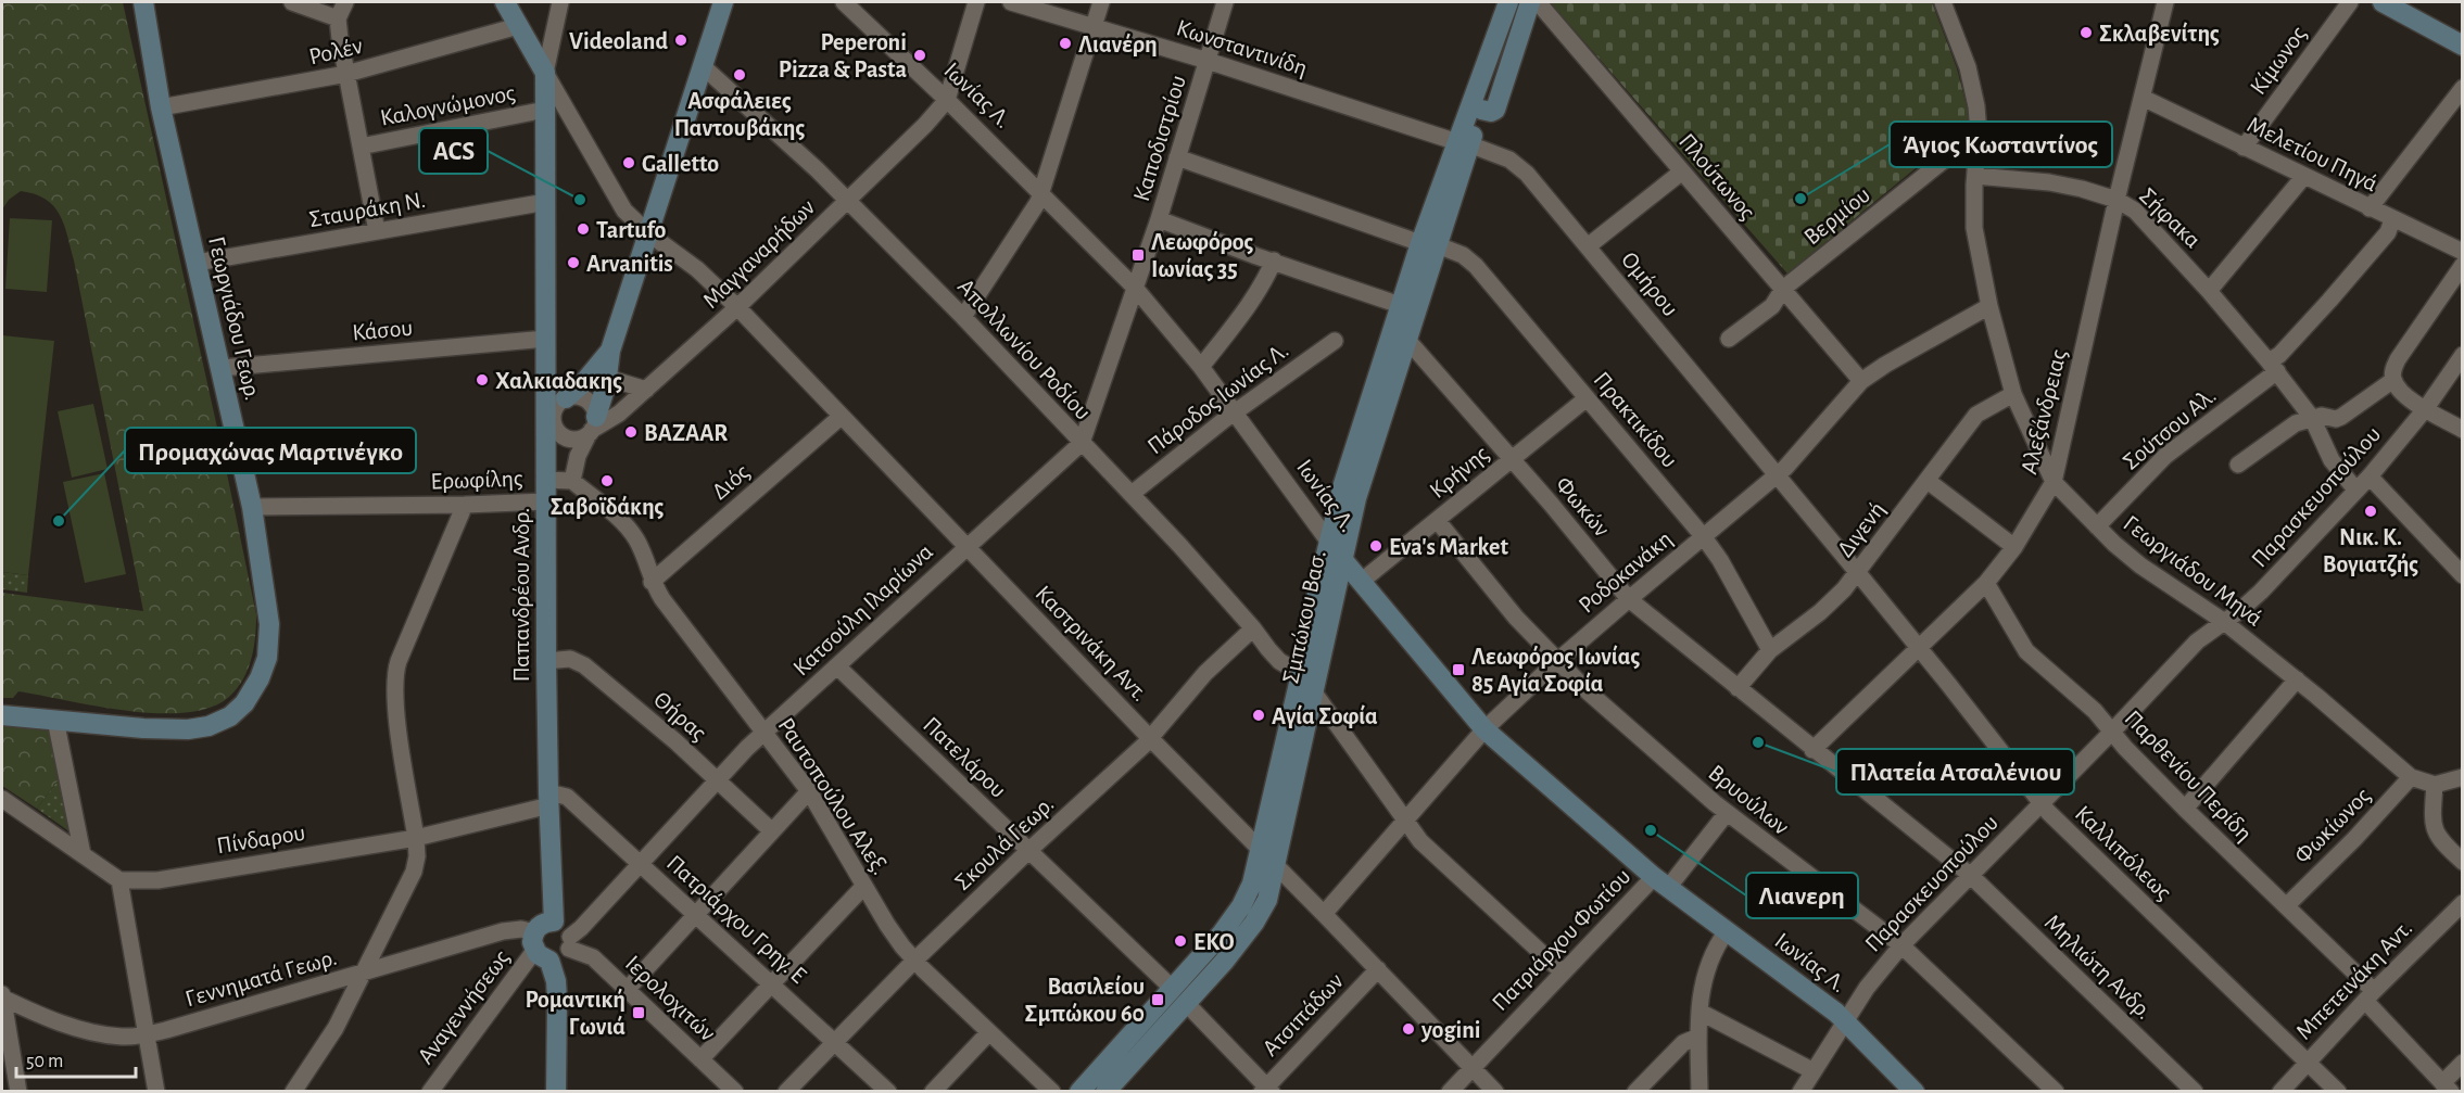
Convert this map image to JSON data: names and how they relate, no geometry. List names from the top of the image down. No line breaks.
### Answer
{"streets":{"street":["Κωνσταντινίδη","Ρολέν","Κίμωνος","Ιωνίας Λ.","Καλογνώμονος","Καποδιστρίου","Μελετίου Πηγά","Πλούτωνος","Σταυράκη Ν.","Βερμίου","Σήφακα","Μαγγαναρήδων","Ομήρου","Γεωργιάδου Γεωρ.","Κάσου","Απολλωνίου Ροδίου","Πάροδος Ιωνίας Λ.","Αλεξάνδρειας","Πρακτικίδου","Σούτσου Αλ.","Κρήνης","Ερωφίλης","Διός","Παρασκευοπούλου","Φωκών","Διγενή","Γεωργιάδου Μηνά","Ροδοκανάκη","Παπανδρέου Ανδρ.","Κατσούλη Ιλαρίωνα","Σμπώκου Βασ.","Καστρινάκη Αντ.","Θήρας","Πατελάρου","Παρθενίου Περίδη","Ραυτοπούλου Αλεξ.","Βρυούλων","Φωκίωνος","Πίνδαρου","Σκουλά Γεωρ.","Καλλιπόλεως","Πατριάρχου Γρηγ. Ε","Πατριάρχου Φωτίου","Μηλιώτη Ανδρ.","Γεννηματά Γεωρ.","Μπετεινάκη Αντ.","Ιερολοχιτών","Αναγεννήσεως","Ατσιπάδων"]},"crossings":[["Κωνσταντινίδη","Καποδιστρίου"],["Κωνσταντινίδη","Ομήρου"],["Κωνσταντινίδη","Σμπώκου Βασ."],["Ρολέν","Γεωργιάδου Γεωρ."],["Κίμωνος","Μελετίου Πηγά"],["Ιωνίας Λ.","Καποδιστρίου"],["Ιωνίας Λ.","Μαγγαναρήδων"],["Ιωνίας Λ.","Πάροδος Ιωνίας Λ."],["Ιωνίας Λ.","Κρήνης"],["Ιωνίας Λ.","Παρασκευοπούλου"],["Ιωνίας Λ.","Ροδοκανάκη"],["Ιωνίας Λ.","Κατσούλη Ιλαρίωνα"],["Ιωνίας Λ.","Σμπώκου Βασ."],["Ιωνίας Λ.","Πατριάρχου Φωτίου"],["Καλογνώμονος","Παπανδρέου Ανδρ."],["Καποδιστρίου","Πρακτικίδου"],["Καποδιστρίου","Κατσούλη Ιλαρίωνα"],["Μελετίου Πηγά","Αλεξάνδρειας"],["Μελετίου Πηγά","Σούτσου Αλ."],["Πλούτωνος","Βερμίου"],["Πλούτωνος","Ροδοκανάκη"],["Σταυράκη Ν.","Γεωργιάδου Γεωρ."],["Σταυράκη Ν.","Παπανδρέου Ανδρ."],["Βερμίου","Γεωργιάδου Μηνά"],["Σήφακα","Αλεξάνδρειας"],["Σήφακα","Σούτσου Αλ."],["Σήφακα","Παρασκευοπούλου"],["Σήφακα","Γεωργιάδου Μηνά"],["Μαγγαναρήδων","Απολλωνίου Ροδίου"],["Μαγγαναρήδων","Παπανδρέου Ανδρ."],["Μαγγαναρήδων","Καστρινάκη Αντ."],["Ομήρου","Ροδοκανάκη"],["Ομήρου","Σμπώκου Βασ."],["Ομήρου","Καλλιπόλεως"],["Γεωργιάδου Γεωρ.","Κάσου"],["Γεωργιάδου Γεωρ.","Ερωφίλης"],["Κάσου","Παπανδρέου Ανδρ."],["Απολλωνίου Ροδίου","Πάροδος Ιωνίας Λ."],["Απολλωνίου Ροδίου","Κατσούλη Ιλαρίωνα"],["Απολλωνίου Ροδίου","Σμπώκου Βασ."],["Απολλωνίου Ροδίου","Σκουλά Γεωρ."],["Αλεξάνδρειας","Φωκών"],["Αλεξάνδρειας","Γεωργιάδου Μηνά"],["Αλεξάνδρειας","Παρθενίου Περίδη"],["Αλεξάνδρειας","Καλλιπόλεως"],["Αλεξάνδρειας","Μηλιώτη Ανδρ."],["Πρακτικίδου","Κρήνης"],["Πρακτικίδου","Διγενή"],["Πρακτικίδου","Ροδοκανάκη"],["Πρακτικίδου","Σμπώκου Βασ."],["Σούτσου Αλ.","Γεωργιάδου Μηνά"],["Κρήνης","Φωκών"],["Κρήνης","Βρυούλων"],["Ερωφίλης","Παπανδρέου Ανδρ."],["Διός","Καστρινάκη Αντ."],["Διός","Ραυτοπούλου Αλεξ."],["Παρασκευοπούλου","Γεωργιάδου Μηνά"],["Παρασκευοπούλου","Παρθενίου Περίδη"],["Παρασκευοπούλου","Βρυούλων"],["Παρασκευοπούλου","Καλλιπόλεως"],["Παρασκευοπούλου","Μηλιώτη Ανδρ."],["Φωκών","Διγενή"],["Φωκών","Ροδοκανάκη"],["Φωκών","Σμπώκου Βασ."],["Φωκών","Μηλιώτη Ανδρ."],["Διγενή","Γεωργιάδου Μηνά"],["Διγενή","Καλλιπόλεως"],["Γεωργιάδου Μηνά","Ροδοκανάκη"],["Γεωργιάδου Μηνά","Φωκίωνος"],["Ροδοκανάκη","Καστρινάκη Αντ."],["Ροδοκανάκη","Βρυούλων"],["Ροδοκανάκη","Καλλιπόλεως"],["Παπανδρέου Ανδρ.","Κατσούλη Ιλαρίωνα"],["Παπανδρέου Ανδρ.","Θήρας"],["Παπανδρέου Ανδρ.","Ραυτοπούλου Αλεξ."],["Παπανδρέου Ανδρ.","Πίνδαρου"],["Παπανδρέου Ανδρ.","Πατριάρχου Γρηγ. Ε"],["Παπανδρέου Ανδρ.","Γεννηματά Γεωρ."],["Παπανδρέου Ανδρ.","Ιερολοχιτών"],["Παπανδρέου Ανδρ.","Αναγεννήσεως"],["Κατσούλη Ιλαρίωνα","Καστρινάκη Αντ."],["Κατσούλη Ιλαρίωνα","Θήρας"],["Κατσούλη Ιλαρίωνα","Πατελάρου"],["Κατσούλη Ιλαρίωνα","Ραυτοπούλου Αλεξ."],["Κατσούλη Ιλαρίωνα","Πατριάρχου Γρηγ. Ε"],["Κατσούλη Ιλαρίωνα","Γεννηματά Γεωρ."],["Κατσούλη Ιλαρίωνα","Ιερολοχιτών"],["Κατσούλη Ιλαρίωνα","Αναγεννήσεως"],["Σμπώκου Βασ.","Καστρινάκη Αντ."],["Σμπώκου Βασ.","Πατελάρου"],["Καστρινάκη Αντ.","Σκουλά Γεωρ."],["Καστρινάκη Αντ.","Πατριάρχου Φωτίου"],["Καστρινάκη Αντ.","Ατσιπάδων"],["Πατελάρου","Σκουλά Γεωρ."],["Παρθενίου Περίδη","Φωκίωνος"],["Παρθενίου Περίδη","Μπετεινάκη Αντ."],["Ραυτοπούλου Αλεξ.","Σκουλά Γεωρ."],["Βρυούλων","Πατριάρχου Φωτίου"],["Πίνδαρου","Πατριάρχου Γρηγ. Ε"],["Σκουλά Γεωρ.","Πατριάρχου Γρηγ. Ε"],["Καλλιπόλεως","Μπετεινάκη Αντ."],["Γεννηματά Γεωρ.","Ιερολοχιτών"],["Γεννηματά Γεωρ.","Αναγεννήσεως"],["Ιερολοχιτών","Αναγεννήσεως"]],"places":{"other":["Σκλαβενίτης","Videoland","Λιανέρη","Peperoni Pizza & Pasta","Ασφάλειες Παντουβάκης","Galletto","Άγιος Κωσταντίνος","ACS","Tartufo","Arvanitis","Χαλκιαδακης","BAZAAR","Σαβοϊδάκης","Νικ. Κ. Βογιατζής","Προμαχώνας Μαρτινέγκο","Eva's Market","Αγία Σοφία","Πλατεία Ατσαλένιου","Λιανερη","ΕΚΟ","yogini"],"transit":["Λεωφόρος Ιωνίας 35","Λεωφόρος Ιωνίας 85 Αγία Σοφία","Βασιλείου Σμπώκου 60","Ρομαντική Γωνιά"]},"scale_bar":"50 m"}
